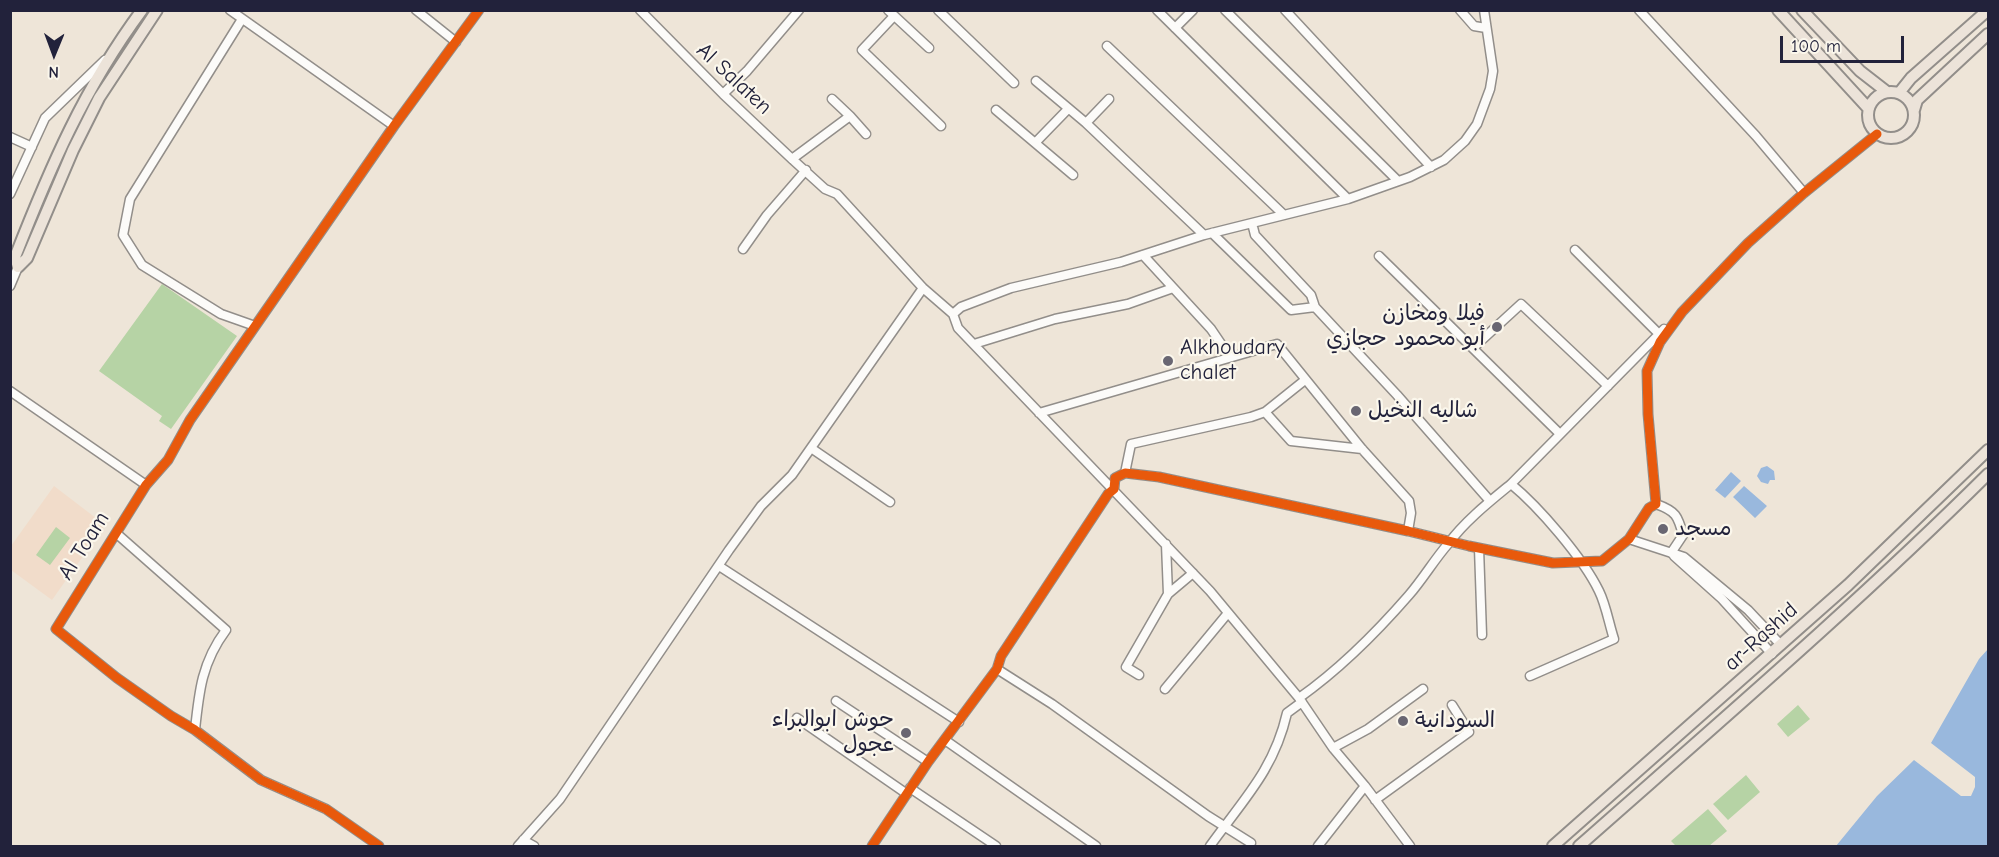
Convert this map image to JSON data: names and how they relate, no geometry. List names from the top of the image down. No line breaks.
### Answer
{"streets":{"main road":["ar-Rashid"],"street":["Al Salaten","Al Toam"]},"places":["فيلا ومخازن أبو محمود حجازي","Alkhoudary chalet","شاليه النخيل","مسجد","السودانية","حوش ابوالبراء عجول"],"scale_bar":"100 m","north":"bottom"}
